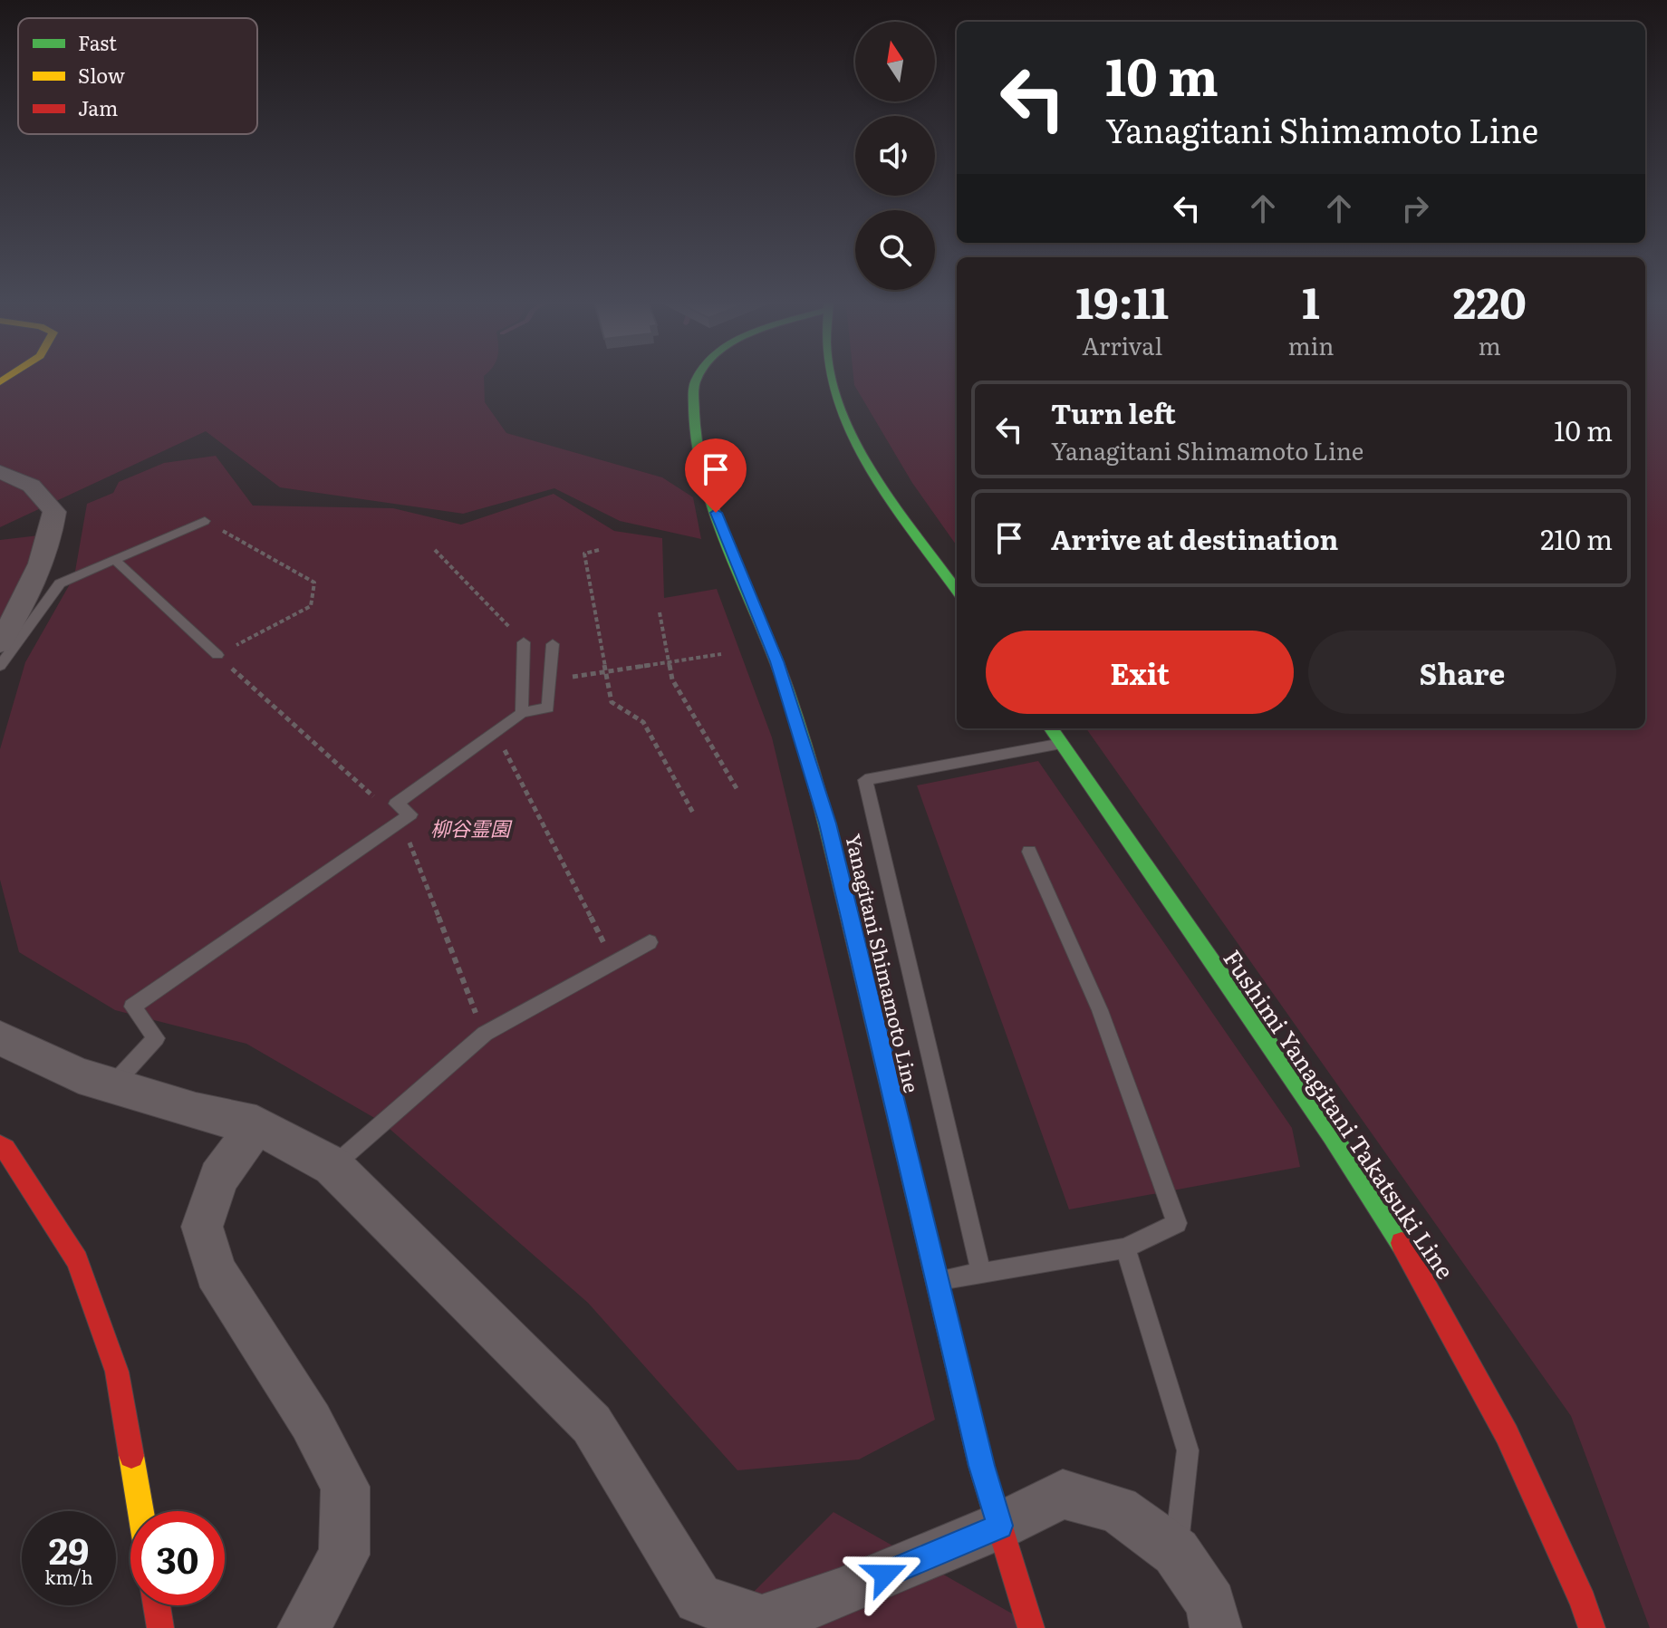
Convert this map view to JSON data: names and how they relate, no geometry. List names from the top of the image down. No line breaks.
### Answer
{"streets":{"main road":["Yanagitani Shimamoto Line","Fushimi Yanagitani Takatsuki Line"]},"parks":["柳谷霊園"],"legend":["Fast","Slow","Jam"],"north":"top","page":{"turn":["10 m","Yanagitani Shimamoto Line"],"eta":["19:11","Arrival","1","min","220","m"],"list":[{"name":"Turn left","note":"Yanagitani Shimamoto Line","value":"10 m"},{"name":"Arrive at destination","value":"210 m"}],"buttons":["Exit","Share"],"speed":"29 km/h","limit":"30"}}
